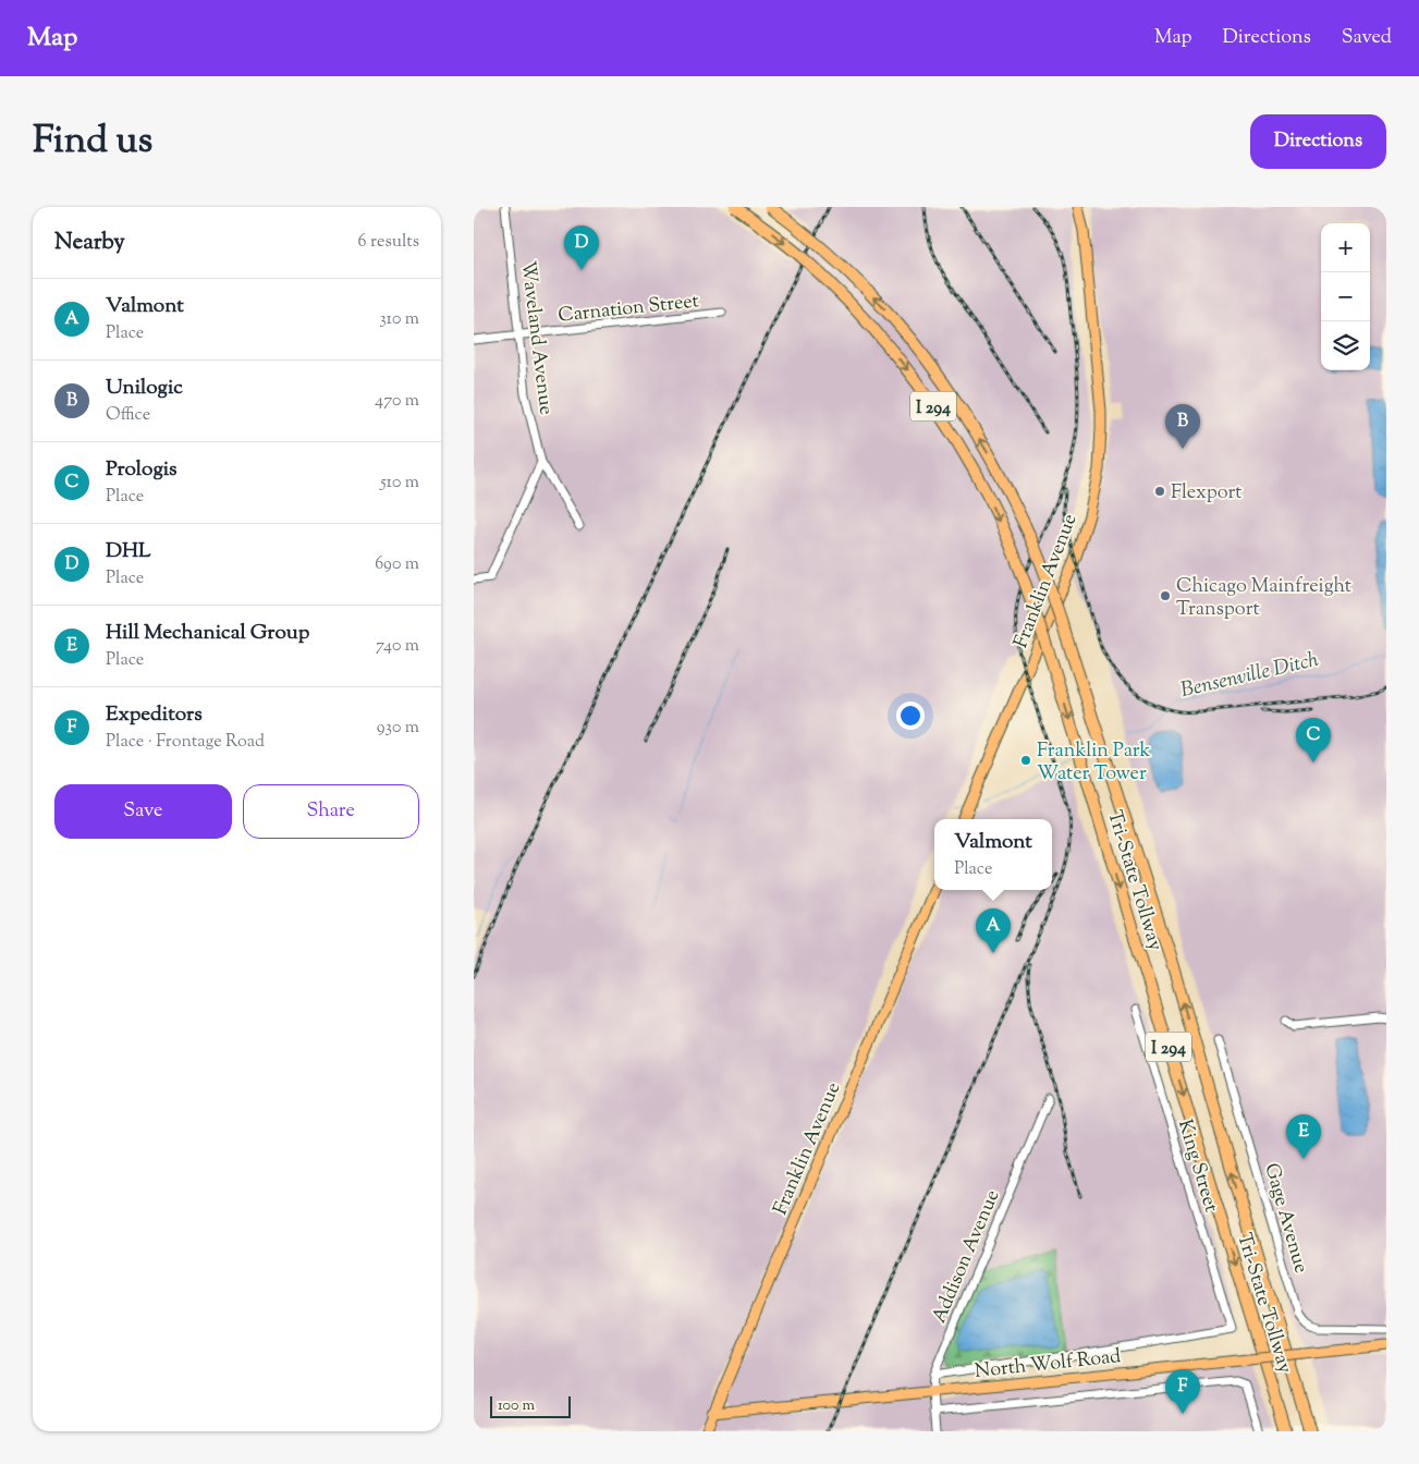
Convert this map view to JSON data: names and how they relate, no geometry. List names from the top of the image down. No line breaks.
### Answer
{"streets":{"highway":["I 294","Tri-State Tollway"],"main road":["Franklin Avenue","North Wolf Road"],"street":["Carnation Street","Waveland Avenue","King Street","Gage Avenue","Addison Avenue"]},"crossings":[["Carnation Street","Waveland Avenue"],["Franklin Avenue","North Wolf Road"],["King Street","Addison Avenue"],["Addison Avenue","North Wolf Road"]],"water":["Bensenville Ditch"],"places":["Flexport","Chicago Mainfreight Transport","Franklin Park Water Tower"],"scale_bar":"100 m","page":{"header":"Map","nav":["Map","Directions","Saved"],"title":"Find us","buttons":["Directions",["Save","Share"]],"heading":["Nearby","6 results"],"map_buttons":["+","−"],"pins":["D","B","C","A","E","F"],"list":[{"mark":"A","name":"Valmont","note":"Place","value":"310 m"},{"mark":"B","name":"Unilogic","note":"Office","value":"470 m"},{"mark":"C","name":"Prologis","note":"Place","value":"510 m"},{"mark":"D","name":"DHL","note":"Place","value":"690 m"},{"mark":"E","name":"Hill Mechanical Group","note":"Place","value":"740 m"},{"mark":"F","name":"Expeditors","note":"Place · Frontage Road","value":"930 m"}],"popup":["Valmont","Place"],"scale":"100 m"}}
